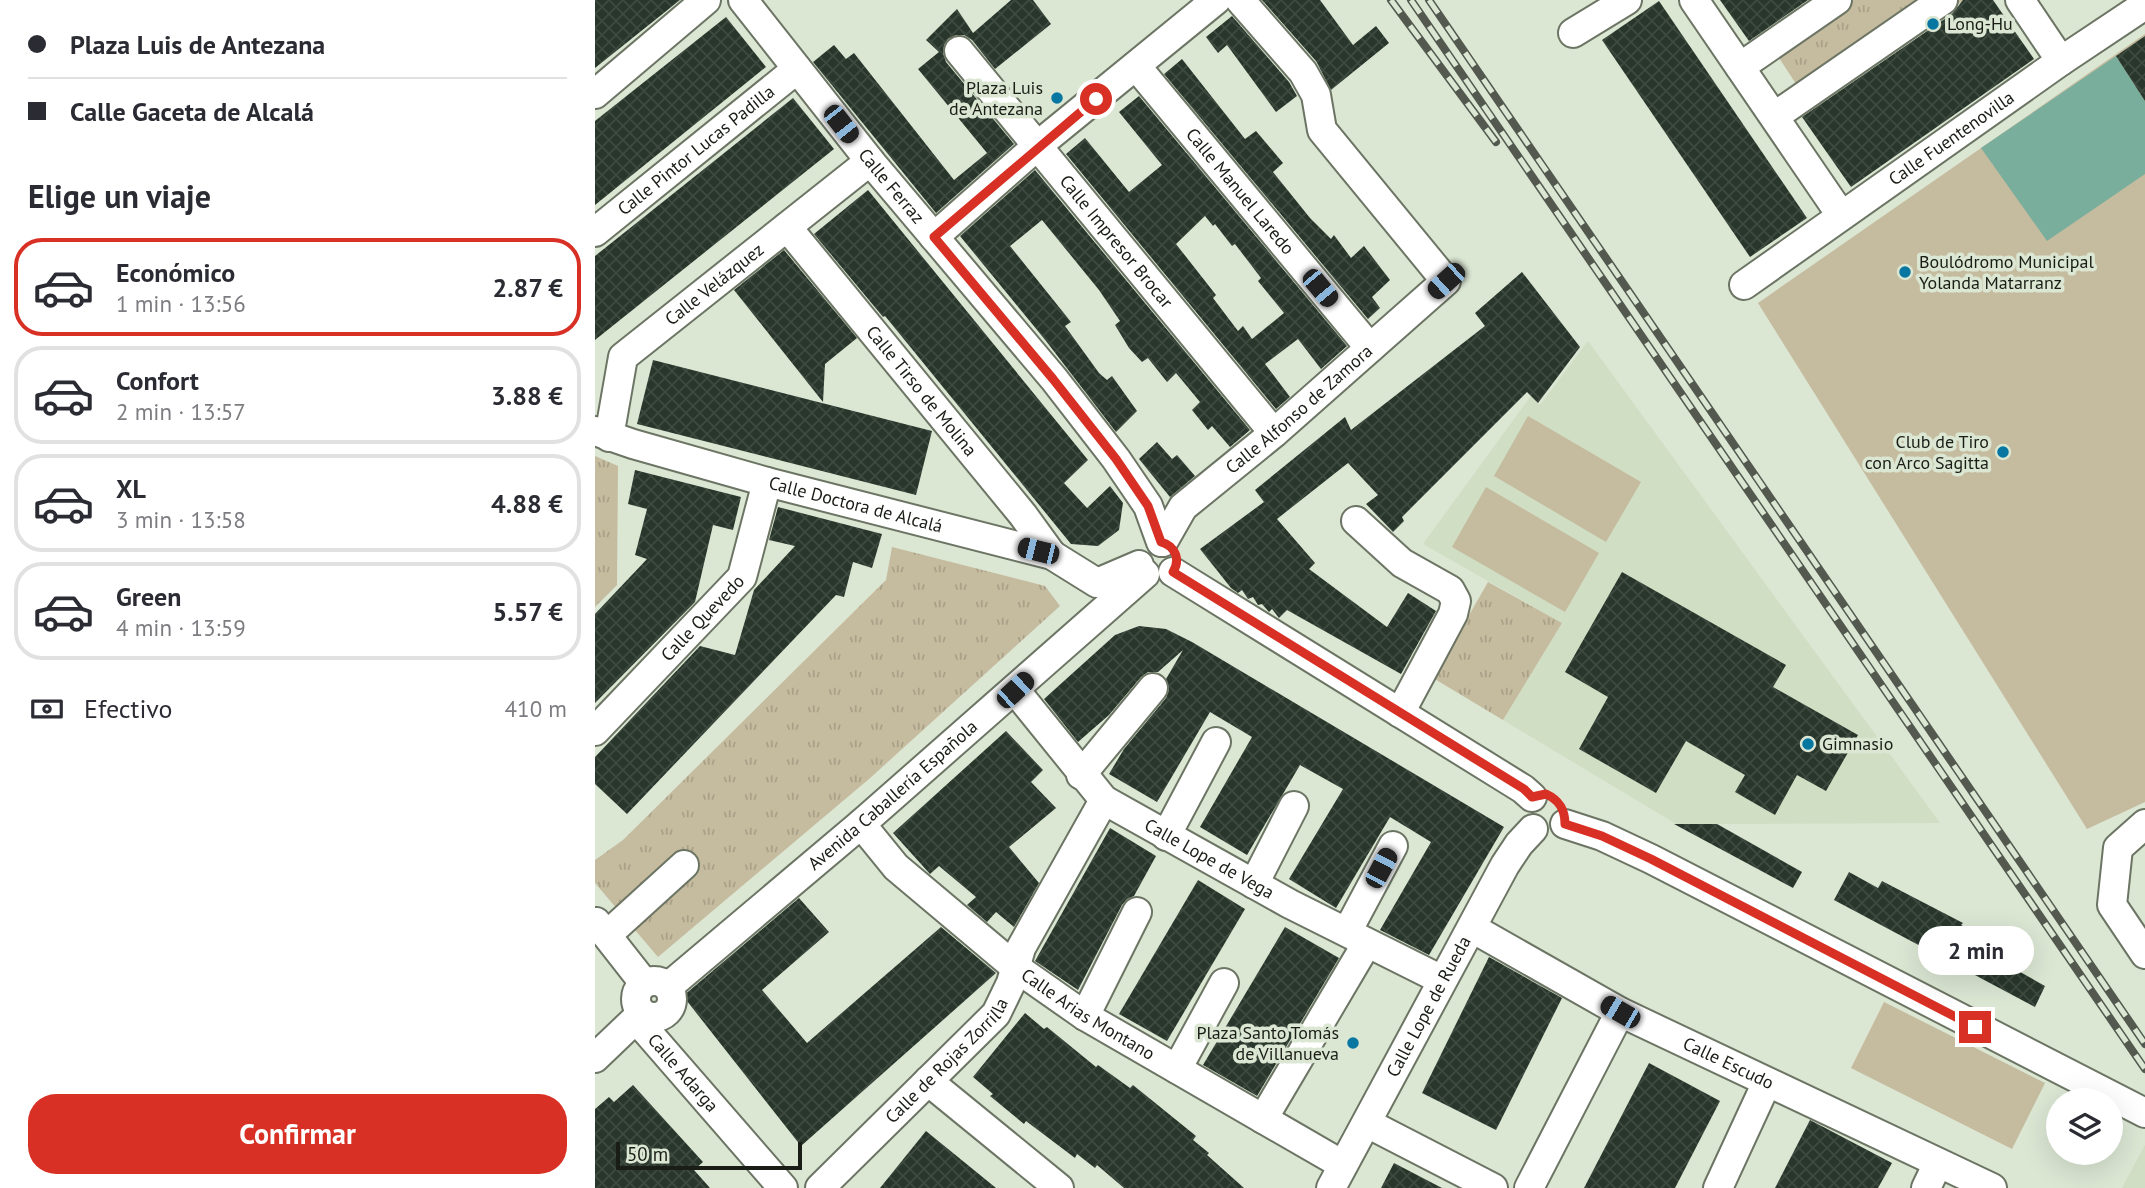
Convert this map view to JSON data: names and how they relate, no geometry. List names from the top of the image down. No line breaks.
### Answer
{"streets":{"street":["Calle Fuentenovilla","Calle Pintor Lucas Padilla","Calle Ferraz","Calle Manuel Laredo","Calle Impresor Brocar","Calle Velázquez","Calle Tirso de Molina","Calle Alfonso de Zamora","Calle Doctora de Alcalá","Calle Quevedo","Avenida Caballería Española","Calle Lope de Vega","Calle Lope de Rueda","Calle Arias Montano","Calle de Rojas Zorrilla","Calle Escudo","Calle Adarga"]},"crossings":[["Calle Pintor Lucas Padilla","Calle Ferraz"],["Calle Ferraz","Calle Velázquez"],["Calle Ferraz","Calle Alfonso de Zamora"],["Calle Ferraz","Calle Doctora de Alcalá"],["Calle Ferraz","Avenida Caballería Española"],["Calle Manuel Laredo","Calle Alfonso de Zamora"],["Calle Impresor Brocar","Calle Alfonso de Zamora"],["Calle Velázquez","Calle Tirso de Molina"],["Calle Velázquez","Calle Doctora de Alcalá"],["Calle Tirso de Molina","Calle Doctora de Alcalá"],["Calle Alfonso de Zamora","Calle Doctora de Alcalá"],["Calle Alfonso de Zamora","Avenida Caballería Española"],["Calle Doctora de Alcalá","Calle Quevedo"],["Calle Doctora de Alcalá","Avenida Caballería Española"],["Avenida Caballería Española","Calle Lope de Vega"],["Avenida Caballería Española","Calle Arias Montano"],["Calle Lope de Vega","Calle Lope de Rueda"],["Calle Lope de Vega","Calle de Rojas Zorrilla"],["Calle Lope de Rueda","Calle Arias Montano"],["Calle Lope de Rueda","Calle Escudo"],["Calle Arias Montano","Calle de Rojas Zorrilla"]],"places":["Long-Hu","Plaza Luis de Antezana","Boulódromo Municipal Yolanda Matarranz","Club de Tiro con Arco Sagitta","Gimnasio","Plaza Santo Tomás de Villanueva"],"scale_bar":"50 m","page":{"banner":["Plaza Luis de Antezana","Calle Gaceta de Alcalá"],"heading":"Elige un viaje","list":[{"name":"Económico","note":"1 min · 13:56","value":"2.87 €"},{"name":"Confort","note":"2 min · 13:57","value":"3.88 €"},{"name":"XL","note":"3 min · 13:58","value":"4.88 €"},{"name":"Green","note":"4 min · 13:59","value":"5.57 €"}],"pay":["Efectivo","410 m"],"bubble":"2 min","buttons":"Confirmar","scale":"50 m"}}
